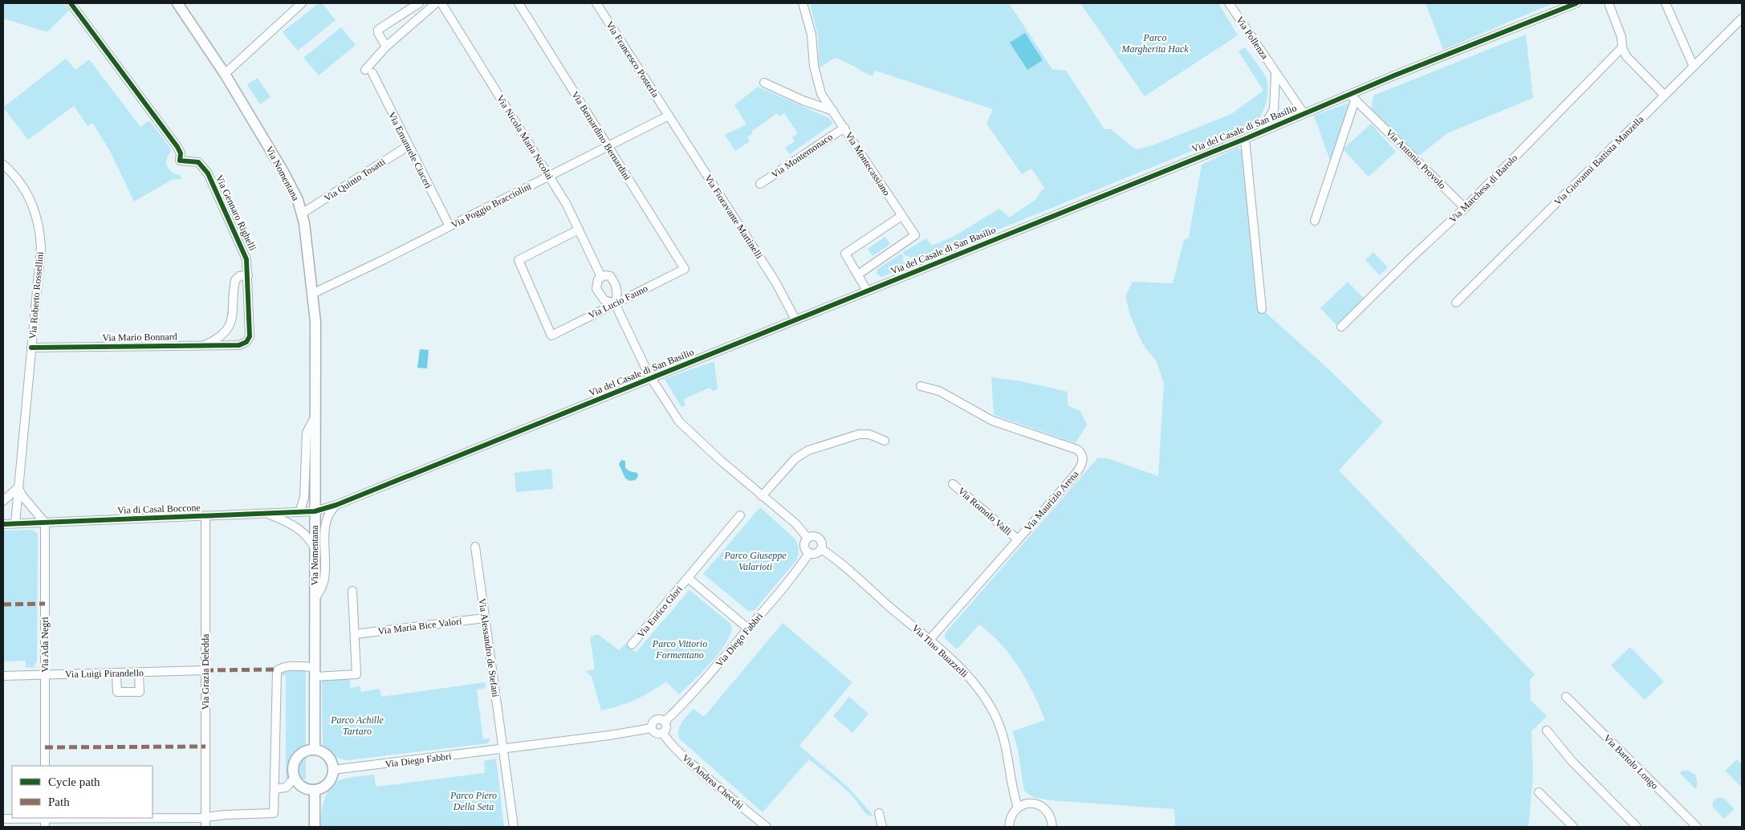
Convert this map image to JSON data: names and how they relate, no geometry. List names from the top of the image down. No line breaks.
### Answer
{"streets":{"main road":["Via Nomentana"],"street":["Via Pollenza","Via Francesco Posterla","Via del Casale di San Basilio","Via Bernardino Bernardini","Via Nicola Maria Nicolai","Via Emanuele Ciaceri","Via Montemonaco","Via Antonio Provolo","Via Giovanni Battista Manzella","Via Montecassiano","Via Quinto Tosatti","Via Marchesa di Barolo","Via Poggio Bracciolini","Via Gennaro Righelli","Via Fioravante Martinelli","Via Roberto Rossellini","Via Lucio Fauno","Via Mario Bonnard","Via Maurizio Arena","Via di Casal Boccone","Via Romolo Valli","Via Enrico Glori","Via Maria Bice Valori","Via Diego Fabbri","Via Ada Negri","Via Alessandro de Stefani","Via Tino Buazzelli","Via Grazia Deledda","Via Luigi Pirandello","Via Bartolo Longo","Via Andrea Checchi"]},"crossings":[["Via Pollenza","Via del Casale di San Basilio"],["Via Francesco Posterla","Via Poggio Bracciolini"],["Via Francesco Posterla","Via Fioravante Martinelli"],["Via del Casale di San Basilio","Via Antonio Provolo"],["Via del Casale di San Basilio","Via Nomentana"],["Via del Casale di San Basilio","Via Fioravante Martinelli"],["Via del Casale di San Basilio","Via di Casal Boccone"],["Via Bernardino Bernardini","Via Poggio Bracciolini"],["Via Bernardino Bernardini","Via Lucio Fauno"],["Via Nicola Maria Nicolai","Via Poggio Bracciolini"],["Via Nicola Maria Nicolai","Via Lucio Fauno"],["Via Emanuele Ciaceri","Via Quinto Tosatti"],["Via Emanuele Ciaceri","Via Poggio Bracciolini"],["Via Montemonaco","Via Montecassiano"],["Via Antonio Provolo","Via Marchesa di Barolo"],["Via Nomentana","Via Quinto Tosatti"],["Via Nomentana","Via Poggio Bracciolini"],["Via Nomentana","Via di Casal Boccone"],["Via Nomentana","Via Diego Fabbri"],["Via Poggio Bracciolini","Via Fioravante Martinelli"],["Via Gennaro Righelli","Via Mario Bonnard"],["Via Roberto Rossellini","Via Mario Bonnard"],["Via Roberto Rossellini","Via di Casal Boccone"],["Via Maurizio Arena","Via Romolo Valli"],["Via Maurizio Arena","Via Tino Buazzelli"],["Via di Casal Boccone","Via Ada Negri"],["Via di Casal Boccone","Via Grazia Deledda"],["Via Enrico Glori","Via Diego Fabbri"],["Via Maria Bice Valori","Via Alessandro de Stefani"],["Via Diego Fabbri","Via Alessandro de Stefani"],["Via Diego Fabbri","Via Tino Buazzelli"],["Via Diego Fabbri","Via Andrea Checchi"],["Via Ada Negri","Via Luigi Pirandello"],["Via Grazia Deledda","Via Luigi Pirandello"]],"parks":["Parco Margherita Hack","Parco Giuseppe Valarioti","Parco Vittorio Formentano","Parco Achille Tartaro","Parco Piero Della Seta"],"legend":["Cycle path","Path"]}
